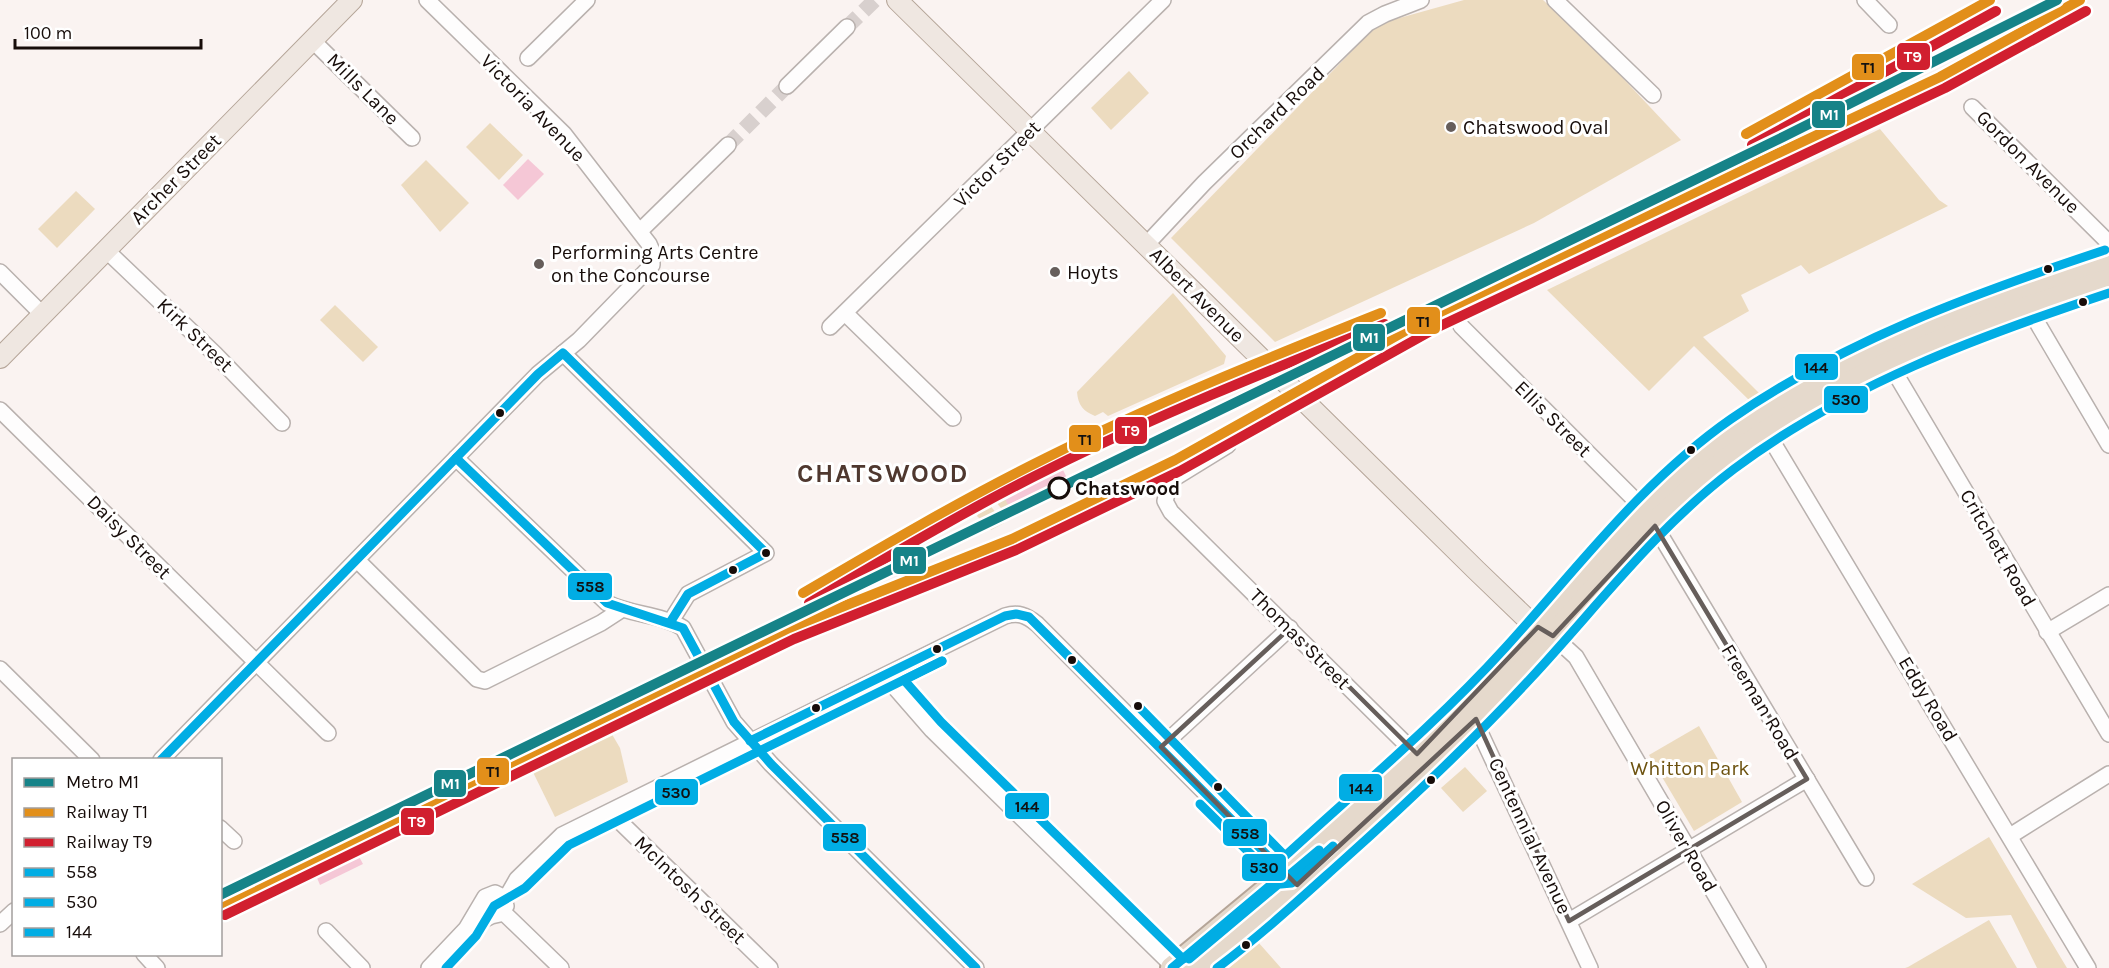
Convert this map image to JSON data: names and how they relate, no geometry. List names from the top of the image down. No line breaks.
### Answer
{"streets":{"main road":["Archer Street","Albert Avenue"],"street":["Mills Lane","Victoria Avenue","Orchard Road","Gordon Avenue","Victor Street","Kirk Street","Ellis Street","Daisy Street","Critchett Road","Thomas Street","Eddy Road","Freeman Road","Centennial Avenue","Oliver Road","McIntosh Street"]},"crossings":[["Mills Lane","Archer Street"],["Orchard Road","Albert Avenue"],["Victor Street","Albert Avenue"],["Archer Street","Kirk Street"],["Albert Avenue","Oliver Road"],["Ellis Street","Freeman Road"]],"districts":["CHATSWOOD"],"parks":["Whitton Park"],"places":["Chatswood Oval","Performing Arts Centre on the Concourse","Hoyts","Chatswood"],"lines":["metro line M1","rail line T1","rail line T9","transit line 144","transit line 530","transit line 558"],"legend":["Metro M1","Railway T1","Railway T9","558","530","144"],"scale_bar":"100 m"}
